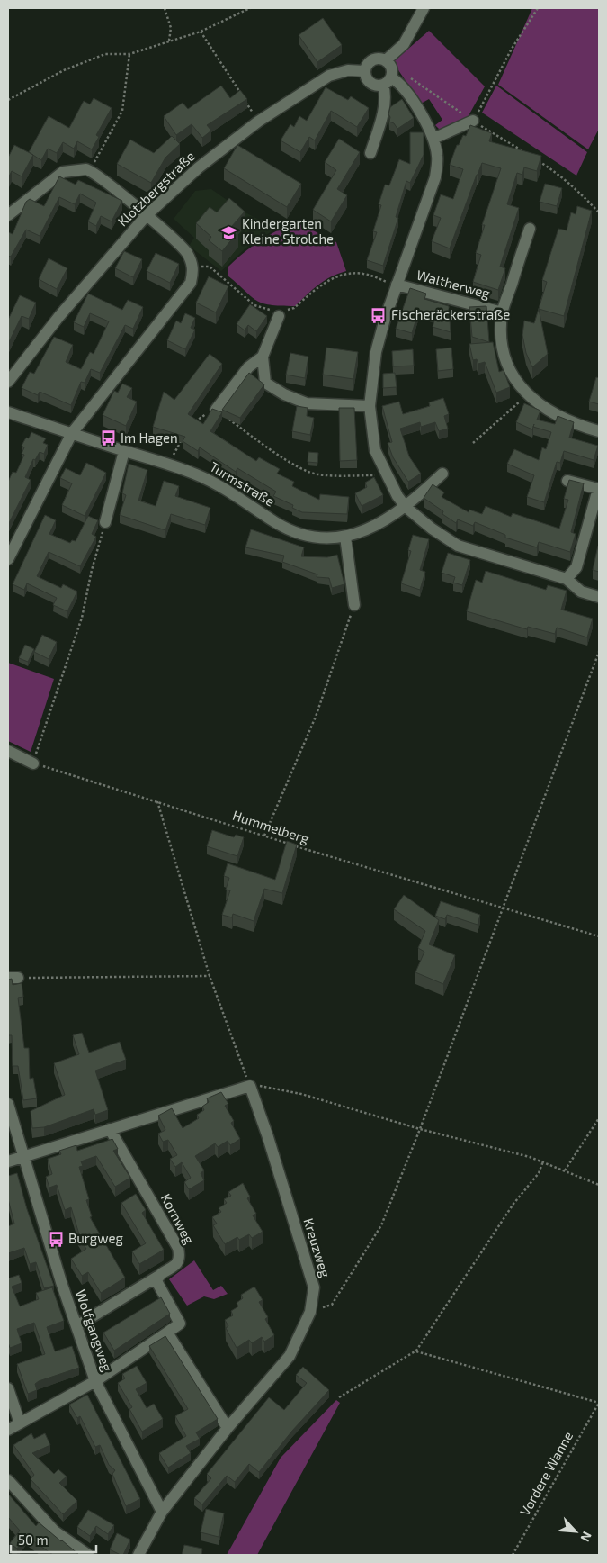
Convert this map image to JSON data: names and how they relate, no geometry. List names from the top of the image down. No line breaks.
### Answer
{"streets":{"street":["Klotzbergstraße","Waltherweg","Turmstraße","Kornweg","Kreuzweg","Wolfgangweg"],"path":["Hummelberg","Vordere Wanne"]},"crossings":[["Kreuzweg","Wolfgangweg"]],"places":{"school or university":["Kindergarten Kleine Strolche"],"bus stop":["Fischeräckerstraße","Im Hagen","Burgweg"]},"scale_bar":"50 m","north":"bottom right"}
